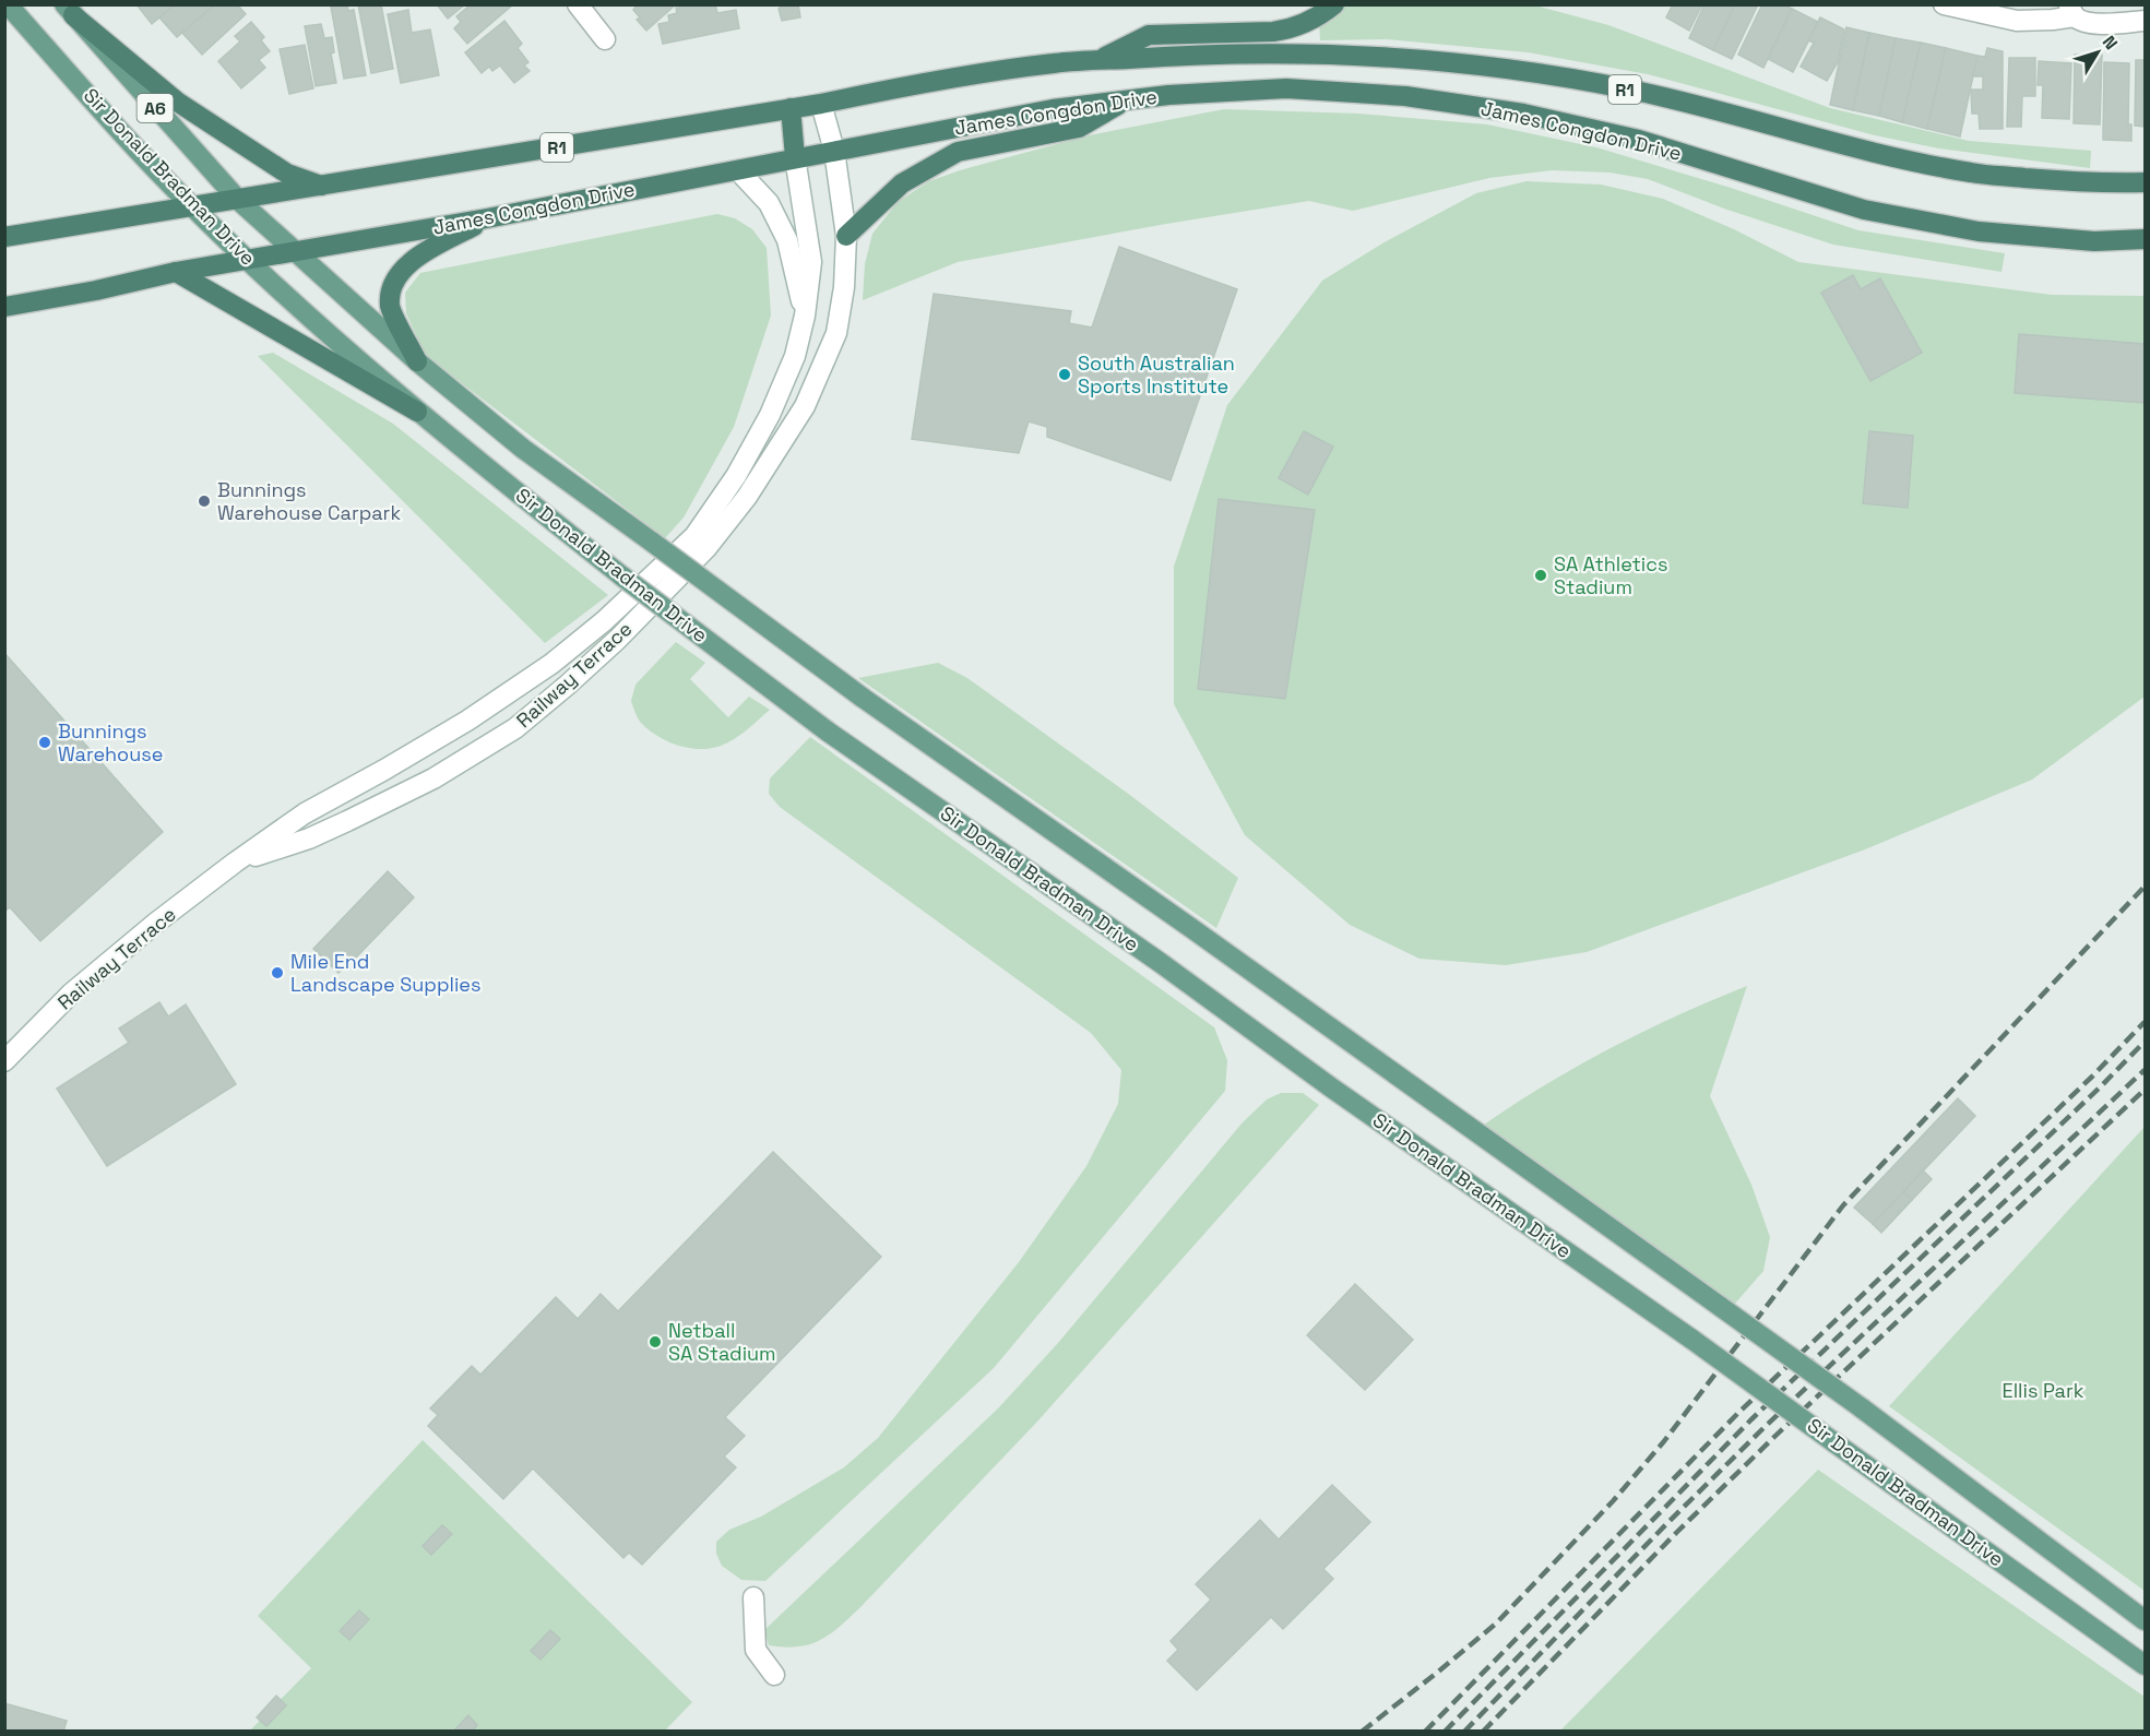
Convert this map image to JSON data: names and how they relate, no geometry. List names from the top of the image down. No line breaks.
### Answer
{"streets":{"highway":["R1","James Congdon Drive"],"main road":["A6","Sir Donald Bradman Drive","Railway Terrace"]},"crossings":[["James Congdon Drive","Sir Donald Bradman Drive"],["James Congdon Drive","Railway Terrace"]],"parks":["Ellis Park"],"places":["South Australian Sports Institute","Bunnings Warehouse Carpark","SA Athletics Stadium","Bunnings Warehouse","Mile End Landscape Supplies","Netball SA Stadium"],"north":"top right"}
